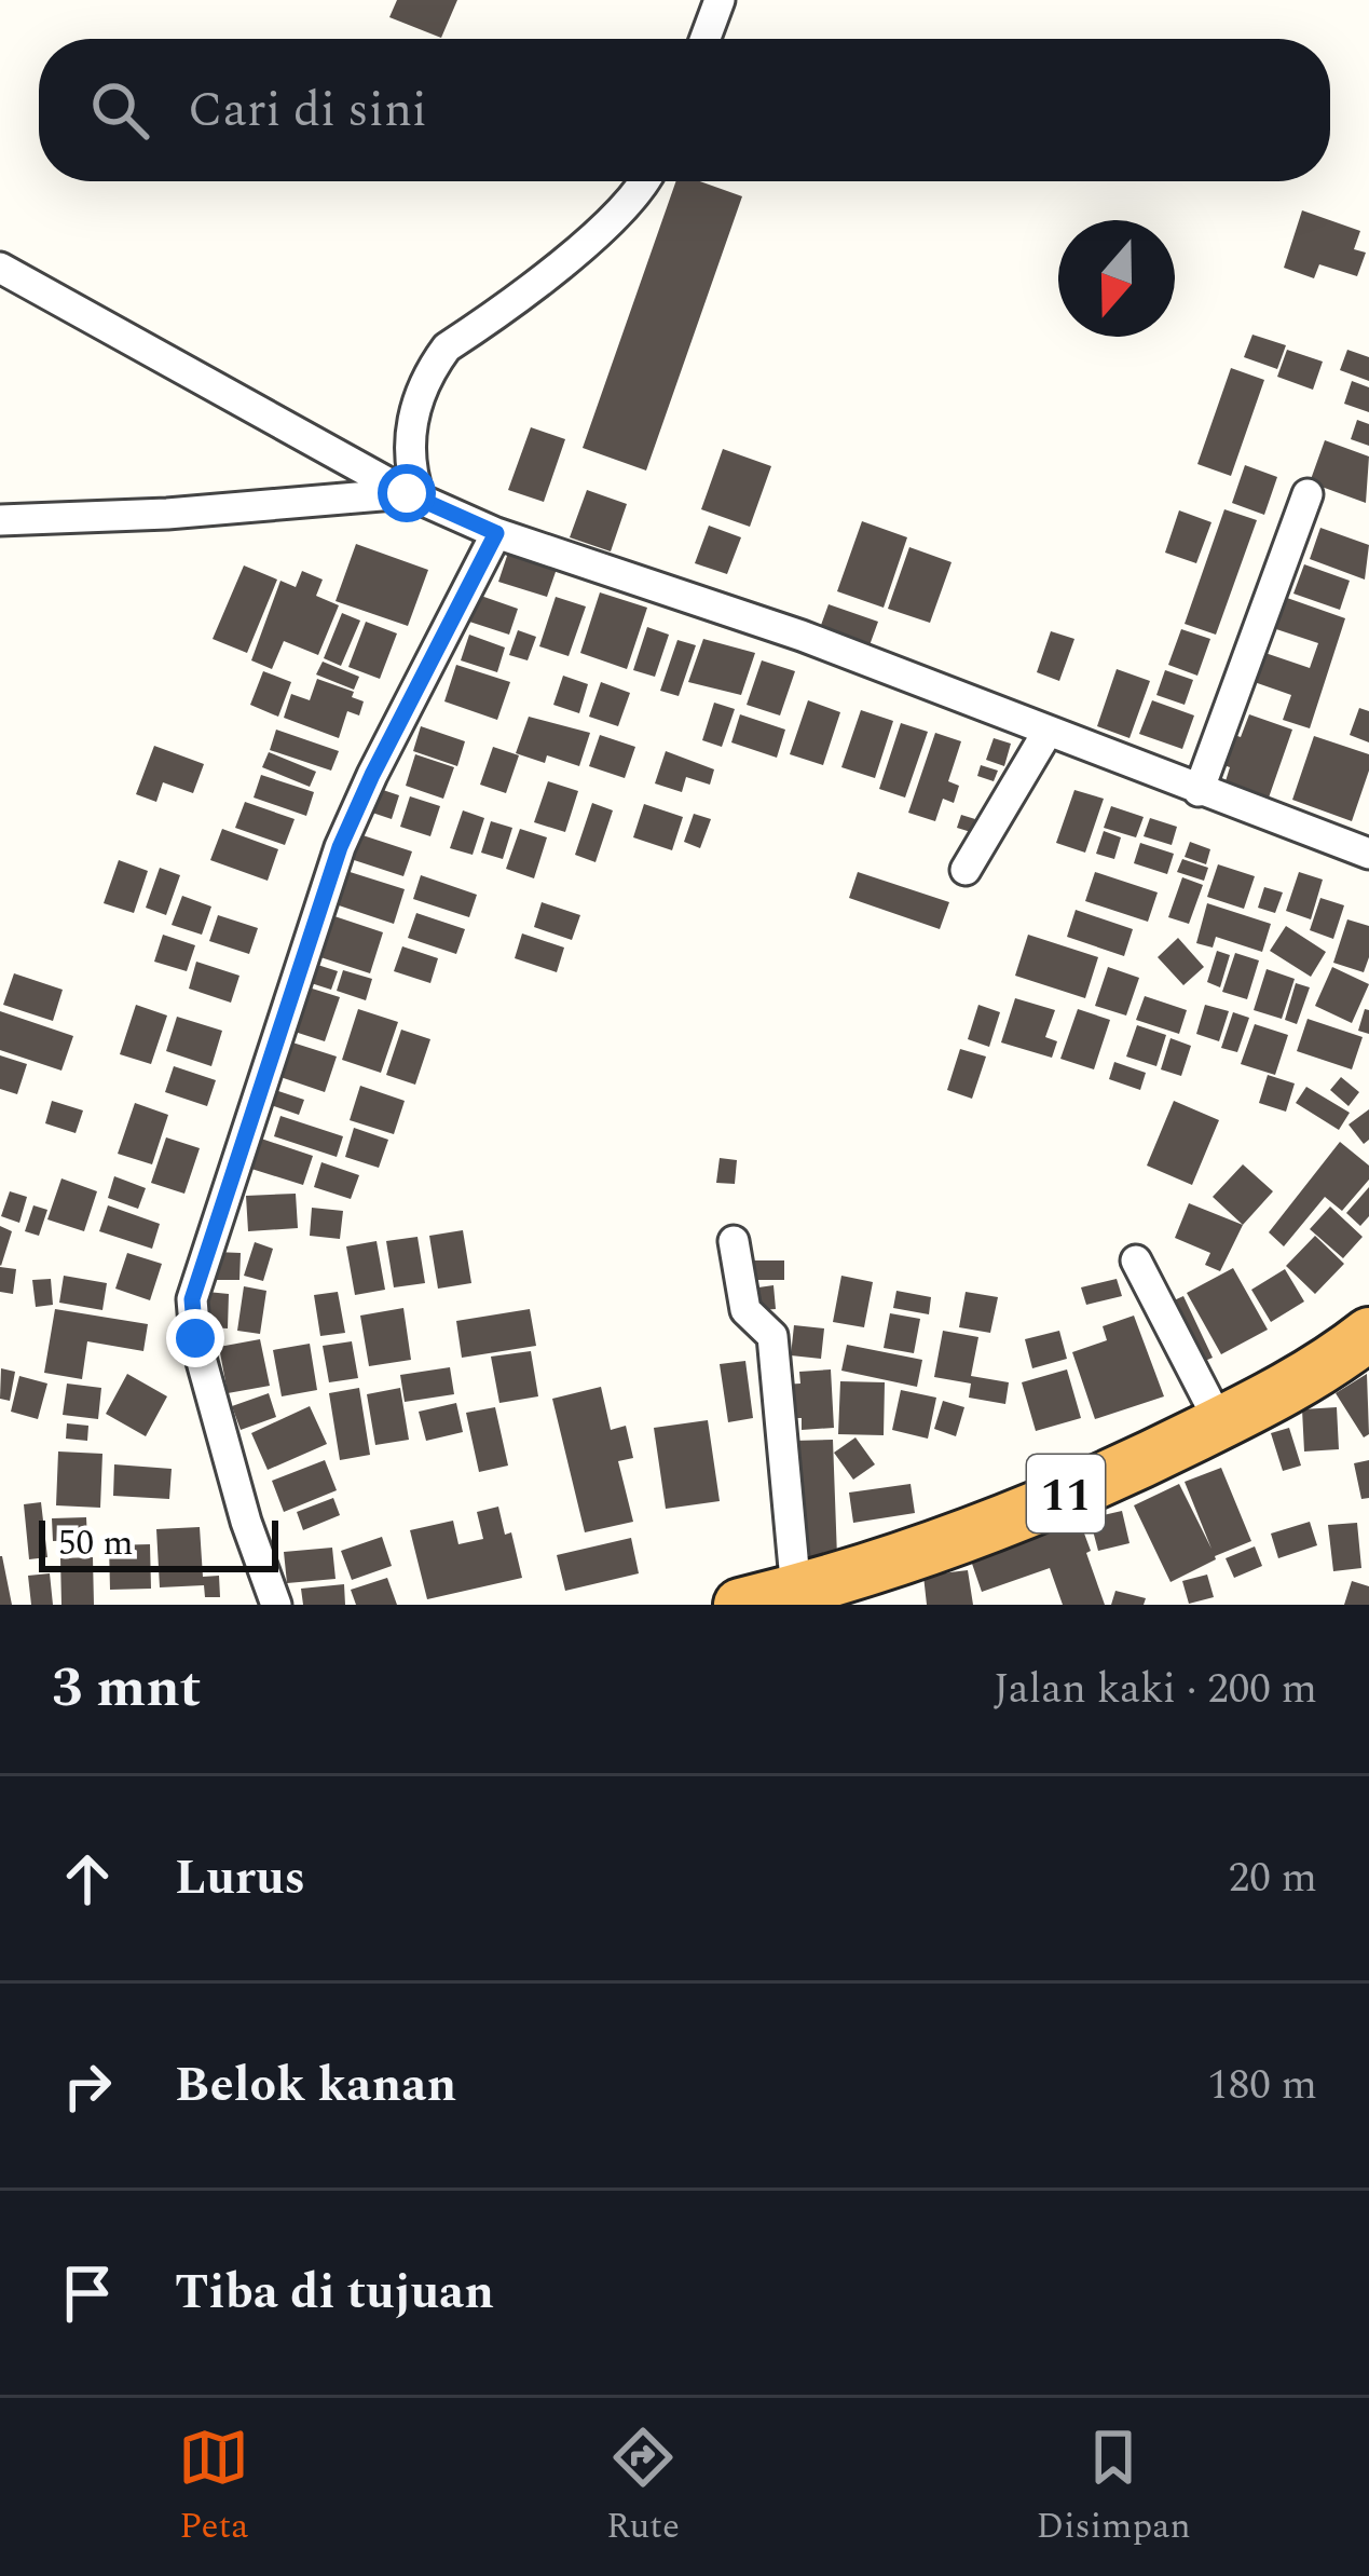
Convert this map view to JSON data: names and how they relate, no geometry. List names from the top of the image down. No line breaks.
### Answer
{"streets":{"highway":["11"]},"scale_bar":"50 m","north":"bottom","page":{"search":"Cari di sini","scale":"50 m","heading":["3 mnt","Jalan kaki · 200 m"],"list":[["Lurus","20 m"],["Belok kanan","180 m"],"Tiba di tujuan"],"nav":["Peta","Rute","Disimpan"]}}
